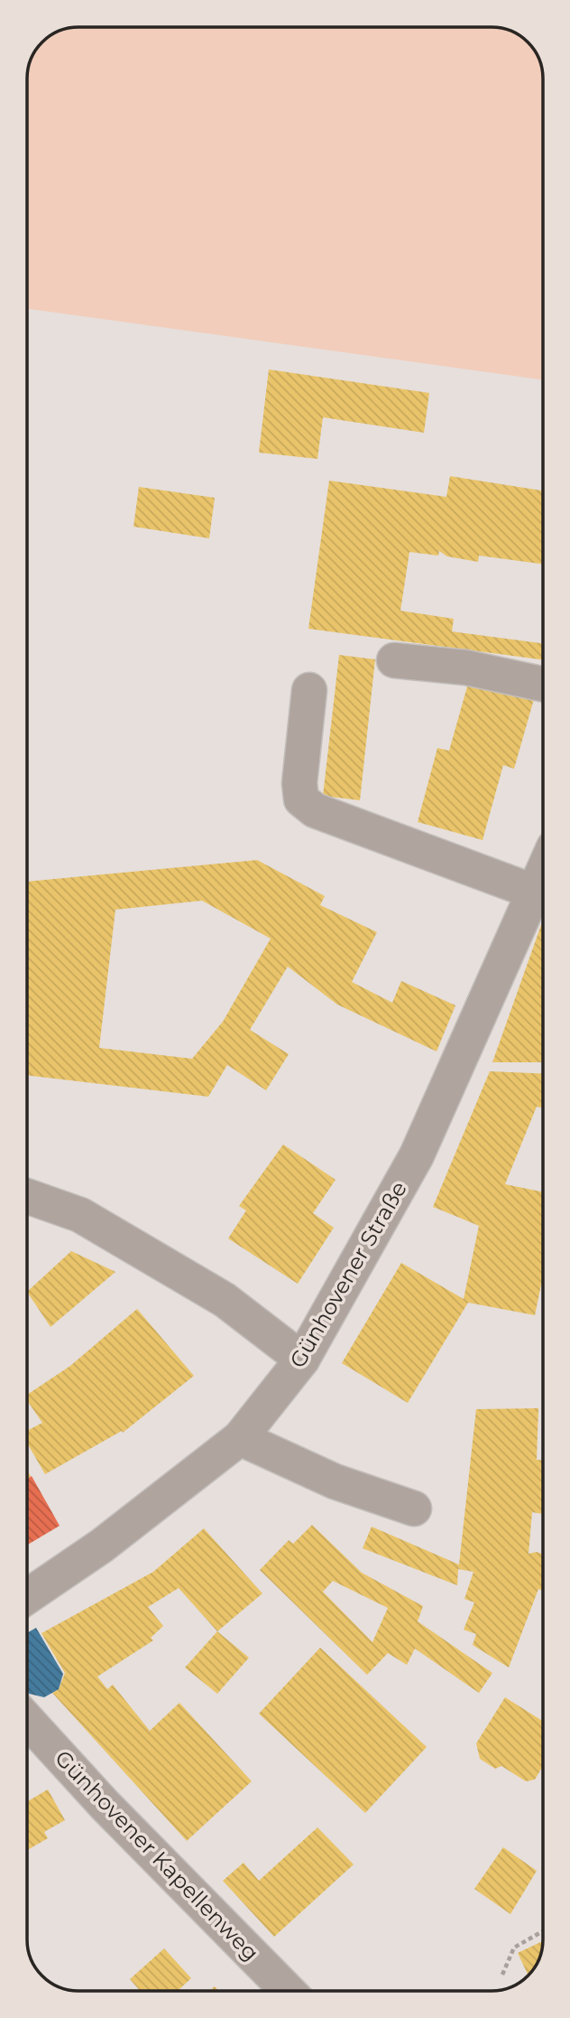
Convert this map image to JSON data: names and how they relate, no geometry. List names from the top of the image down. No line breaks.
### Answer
{"streets":{"street":["Günhovener Straße","Günhovener Kapellenweg"]}}
